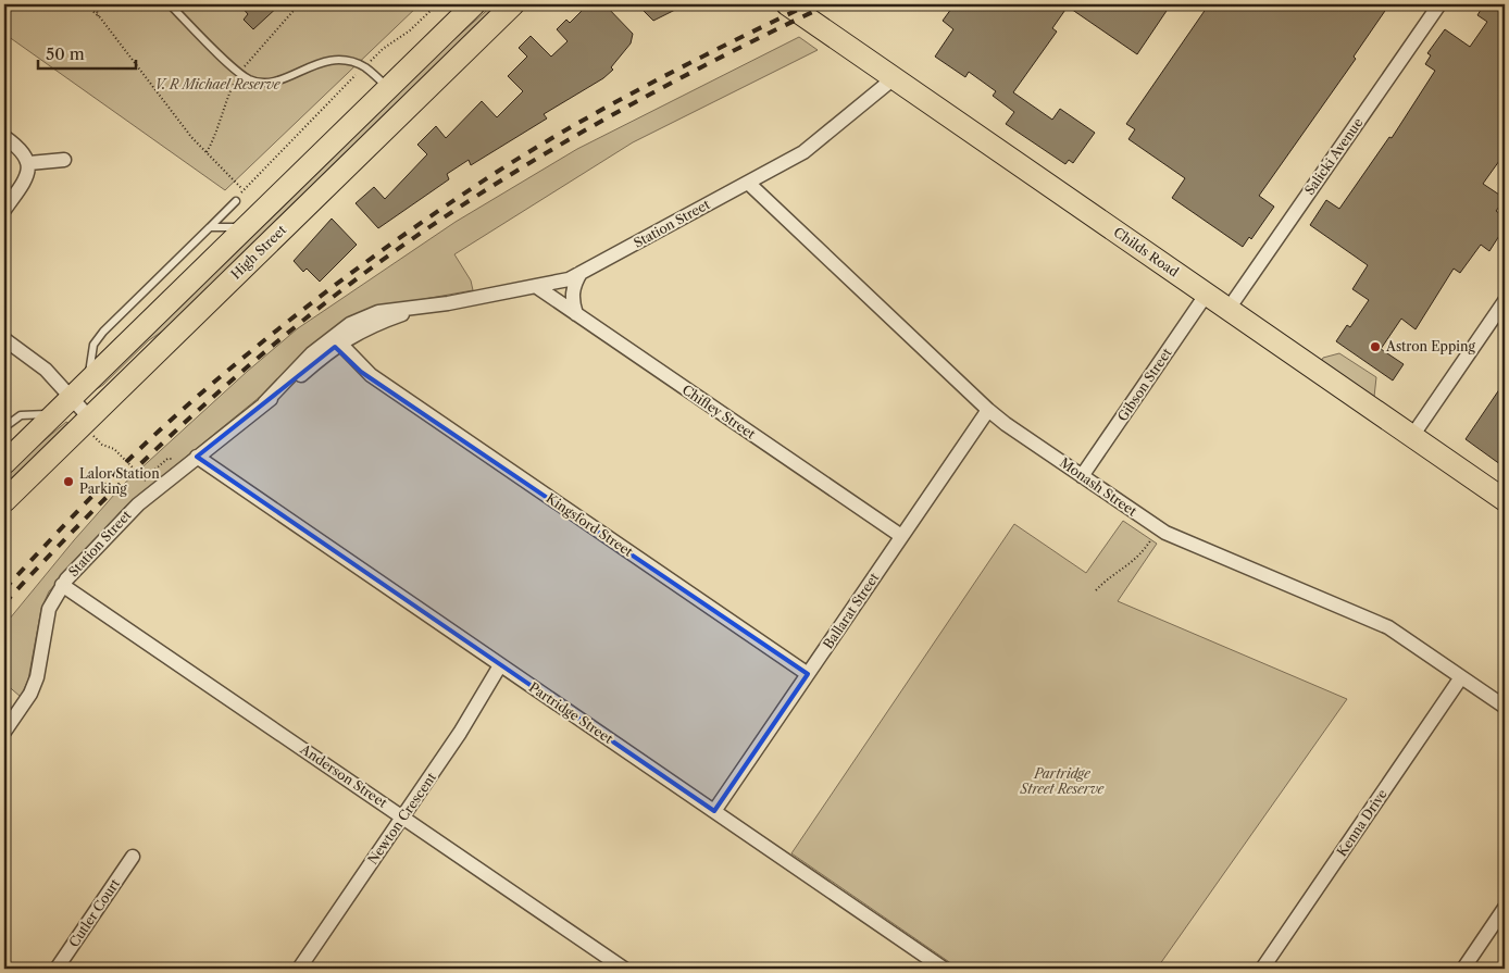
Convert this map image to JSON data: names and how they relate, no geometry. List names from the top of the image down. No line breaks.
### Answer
{"streets":{"main road":["High Street","Childs Road"],"street":["Salicki Avenue","Station Street","Gibson Street","Chifley Street","Monash Street","Kingsford Street","Ballarat Street","Partridge Street","Anderson Street","Newton Crescent","Kenna Drive","Cutler Court"]},"crossings":[["Salicki Avenue","Childs Road"],["Station Street","Childs Road"],["Station Street","Chifley Street"],["Station Street","Monash Street"],["Station Street","Kingsford Street"],["Station Street","Partridge Street"],["Station Street","Anderson Street"],["Childs Road","Gibson Street"],["Gibson Street","Monash Street"],["Chifley Street","Ballarat Street"],["Monash Street","Ballarat Street"],["Monash Street","Kenna Drive"],["Kingsford Street","Ballarat Street"],["Ballarat Street","Partridge Street"],["Partridge Street","Newton Crescent"],["Anderson Street","Newton Crescent"]],"parks":["V. R Michael Reserve","Partridge Street Reserve"],"places":["Astron Epping","Lalor Station Parking"],"scale_bar":"50 m"}
